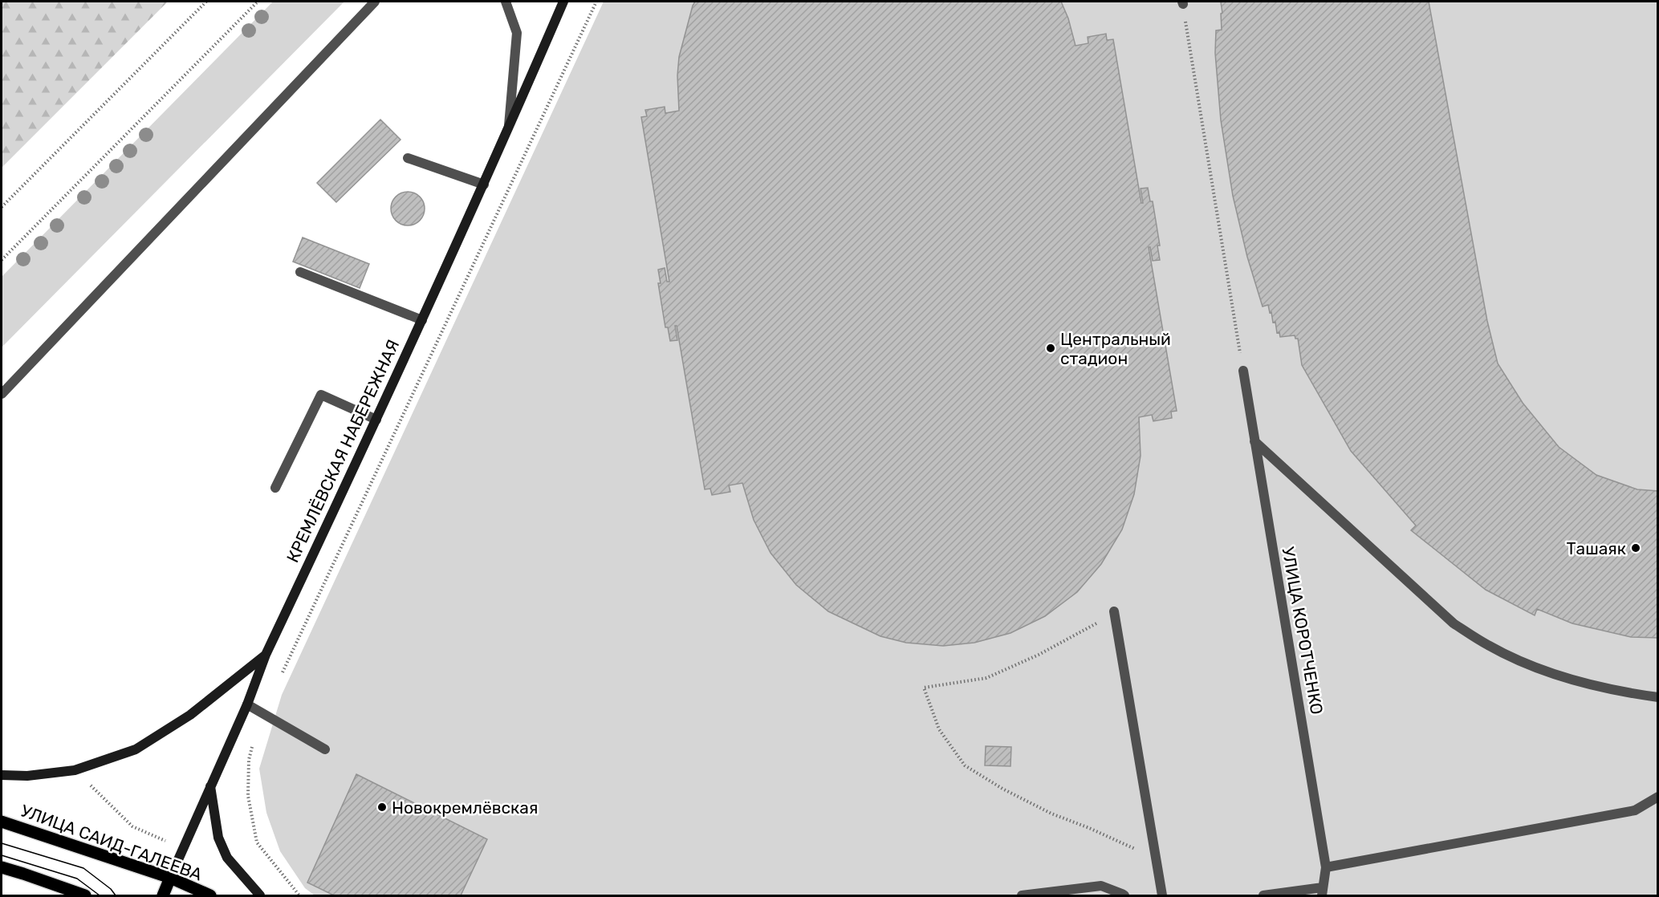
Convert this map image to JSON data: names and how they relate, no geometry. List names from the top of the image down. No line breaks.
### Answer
{"streets":{"main road":["КРЕМЛЁВСКАЯ НАБЕРЕЖНАЯ","УЛИЦА САИД-ГАЛЕЕВА"],"street":["УЛИЦА КОРОТЧЕНКО"]},"crossings":[["КРЕМЛЁВСКАЯ НАБЕРЕЖНАЯ","УЛИЦА САИД-ГАЛЕЕВА"]],"places":["Центральный стадион","Ташаяк","Новокремлёвская"]}
